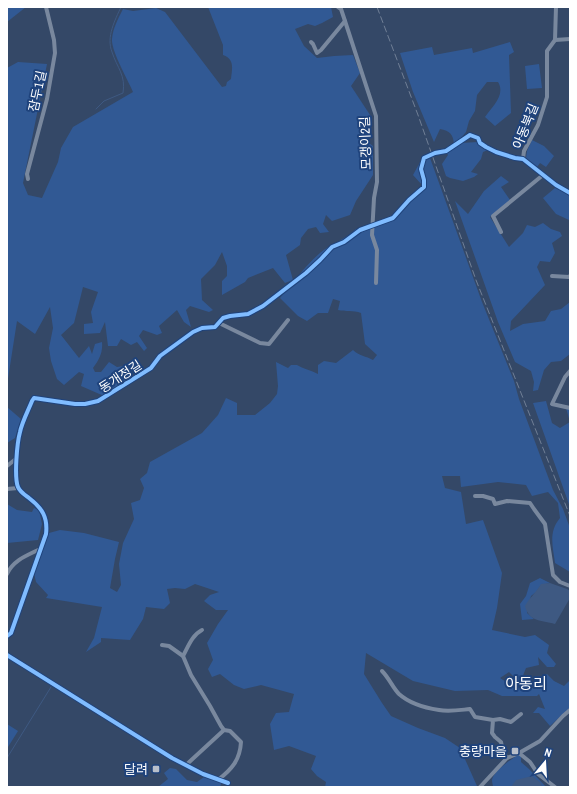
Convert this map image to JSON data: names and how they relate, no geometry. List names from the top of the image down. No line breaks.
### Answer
{"streets":{"street":["잠두1길","아동북길","모갱이2길","동개정길"]},"crossings":[["아동북길","모갱이2길"],["아동북길","동개정길"],["모갱이2길","동개정길"]],"districts":["아동리"],"places":{"transit":["충량마을","달려"]},"north":"top"}
